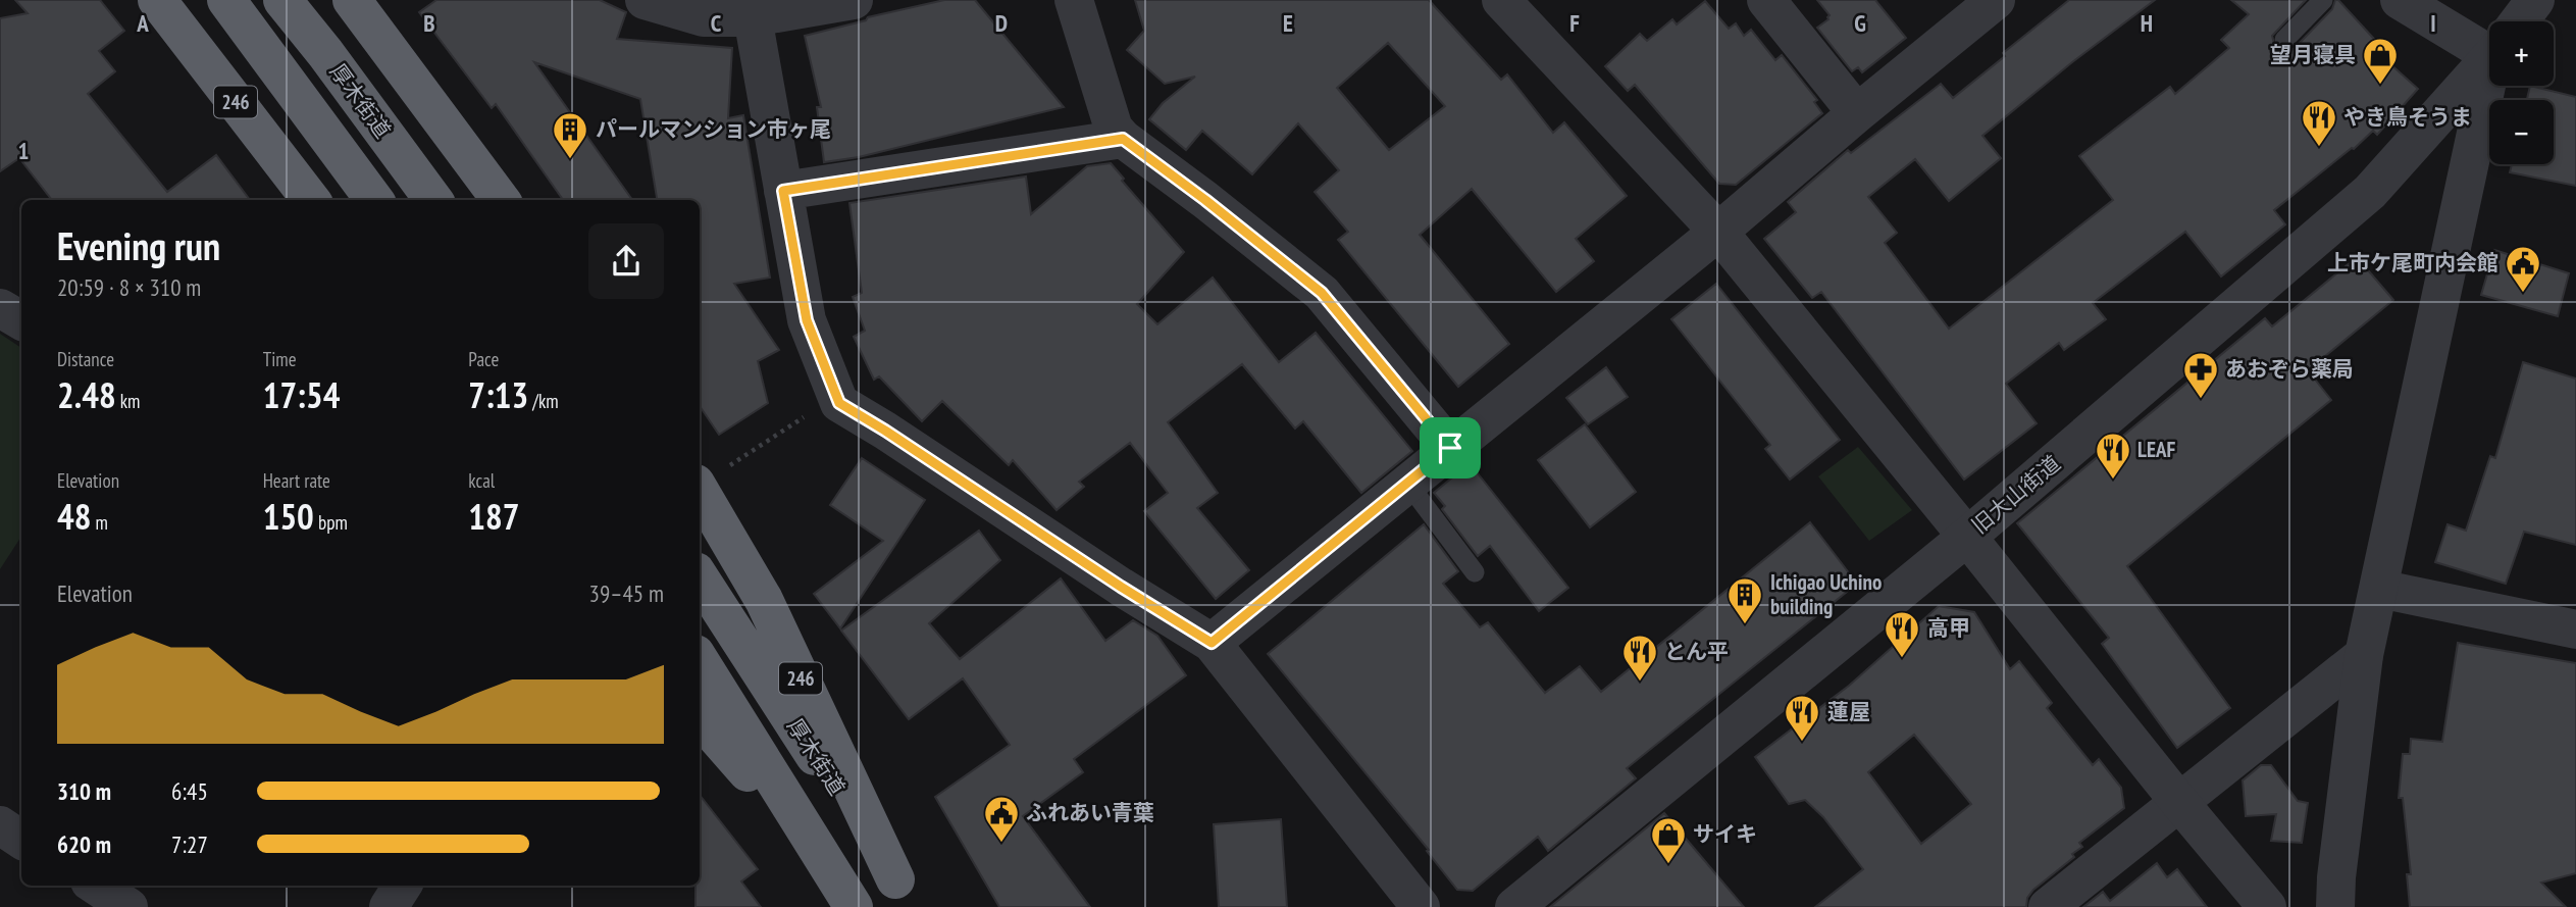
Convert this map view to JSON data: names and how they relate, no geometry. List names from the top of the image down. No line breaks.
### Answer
{"streets":{"highway":["厚木街道","246"],"street":["旧大山街道"]},"crossings":[["厚木街道","246"]],"places":{"shop":["望月寝具","サイキ"],"restaurant":["やき鳥そうま","LEAF","高甲","とん平","蓮屋"],"building":["パールマンション市ヶ尾","Ichigao Uchino building"],"public building":["上市ケ尾町内会館","ふれあい青葉"],"pharmacy":["あおぞら薬局"]},"page":{"map_buttons":["+","−"],"heading":["Evening run","20:59 · 8 × 310 m"],"stats":[["Distance","2.48 km"],["Time","17:54"],["Pace","7:13 /km"],["Elevation","48 m"],["Heart rate","150 bpm"],["kcal","187"]],"chart":["Elevation","39–45 m"],"list":[{"name":"310 m","note":"6:45"},{"name":"620 m","note":"7:27"}]},"grid":{"columns":["A","B","C","D","E","F","G","H","I"],"rows":["1"]}}
